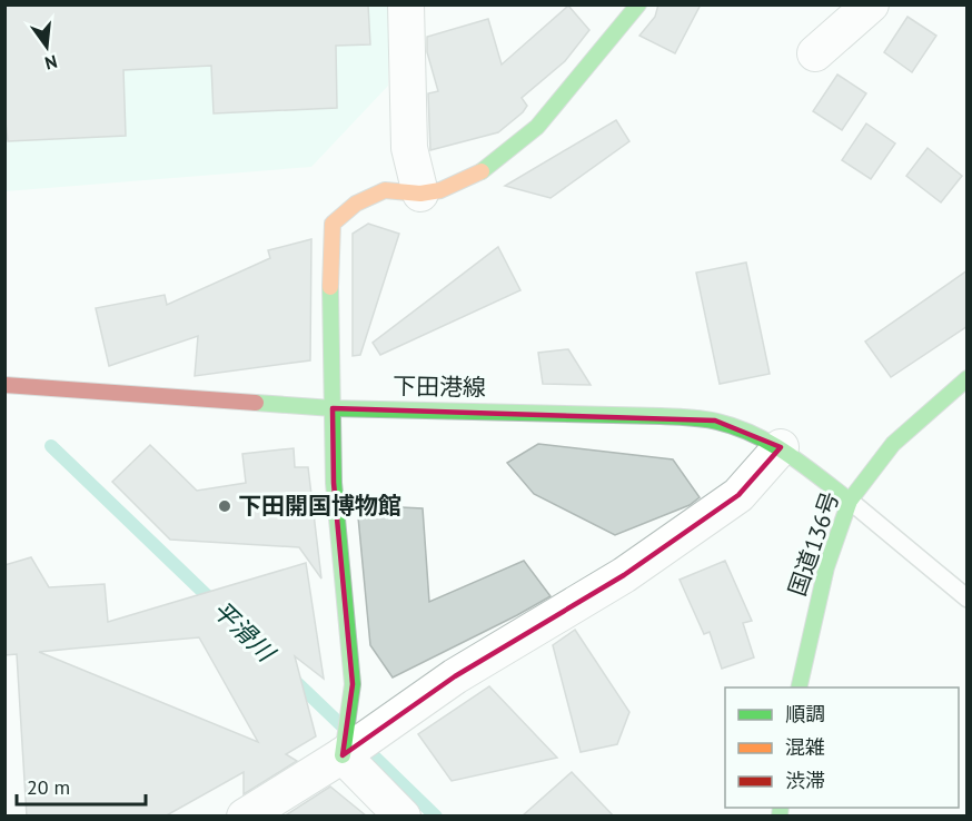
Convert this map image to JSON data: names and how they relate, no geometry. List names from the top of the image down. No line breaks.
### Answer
{"streets":{"main road":["下田港線","国道136号"]},"crossings":[["下田港線","国道136号"]],"water":["平滑川"],"places":["下田開国博物館"],"legend":["順調","混雑","渋滞"],"scale_bar":"20 m","north":"bottom"}
